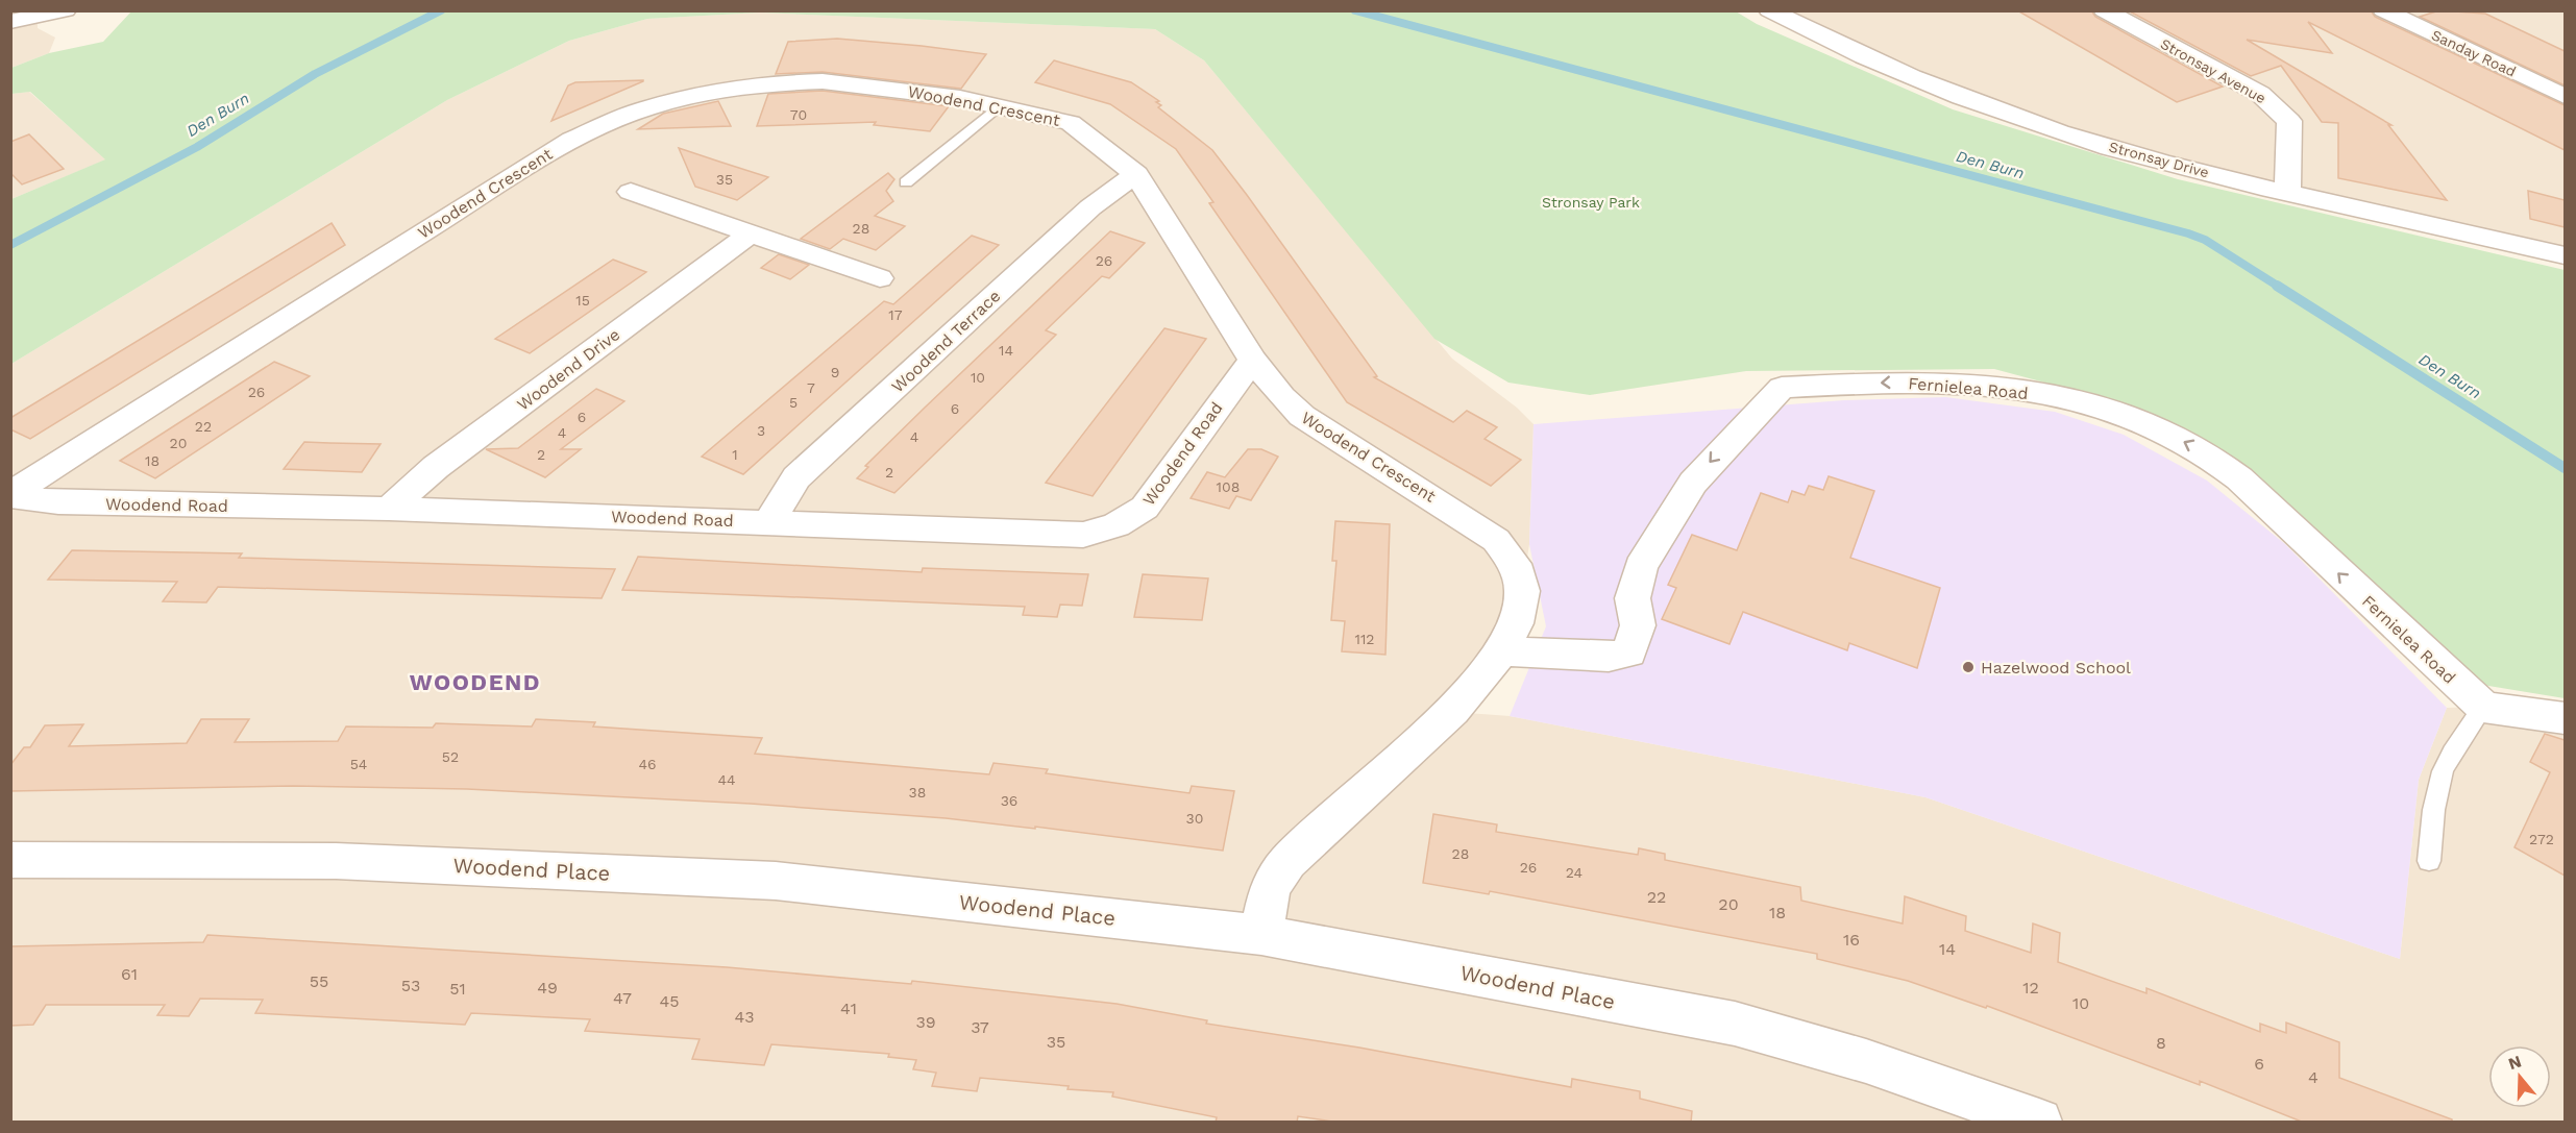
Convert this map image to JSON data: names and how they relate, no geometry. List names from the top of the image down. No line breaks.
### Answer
{"streets":{"street":["Sanday Road","Stronsay Avenue","Woodend Crescent","Stronsay Drive","Woodend Terrace","Woodend Drive","Fernielea Road","Woodend Road","Woodend Place"]},"crossings":[["Stronsay Avenue","Stronsay Drive"],["Woodend Crescent","Woodend Terrace"],["Woodend Crescent","Fernielea Road"],["Woodend Crescent","Woodend Road"],["Woodend Crescent","Woodend Place"],["Woodend Terrace","Woodend Road"],["Woodend Drive","Woodend Road"]],"districts":["WOODEND"],"water":["Den Burn"],"parks":["Stronsay Park"],"places":["Hazelwood School"],"house_numbers":["70","35","28","26","15","17","14","9","10","7","26","5","6","6","22","3","4","4","20","2","1","18","2","108","112","52","54","46","44","38","36","30","272","28","26","24","22","20","18","16","14","61","55","53","49","12","51","47","45","10","41","43","39","37","35","8","6","4"],"north":"top"}
